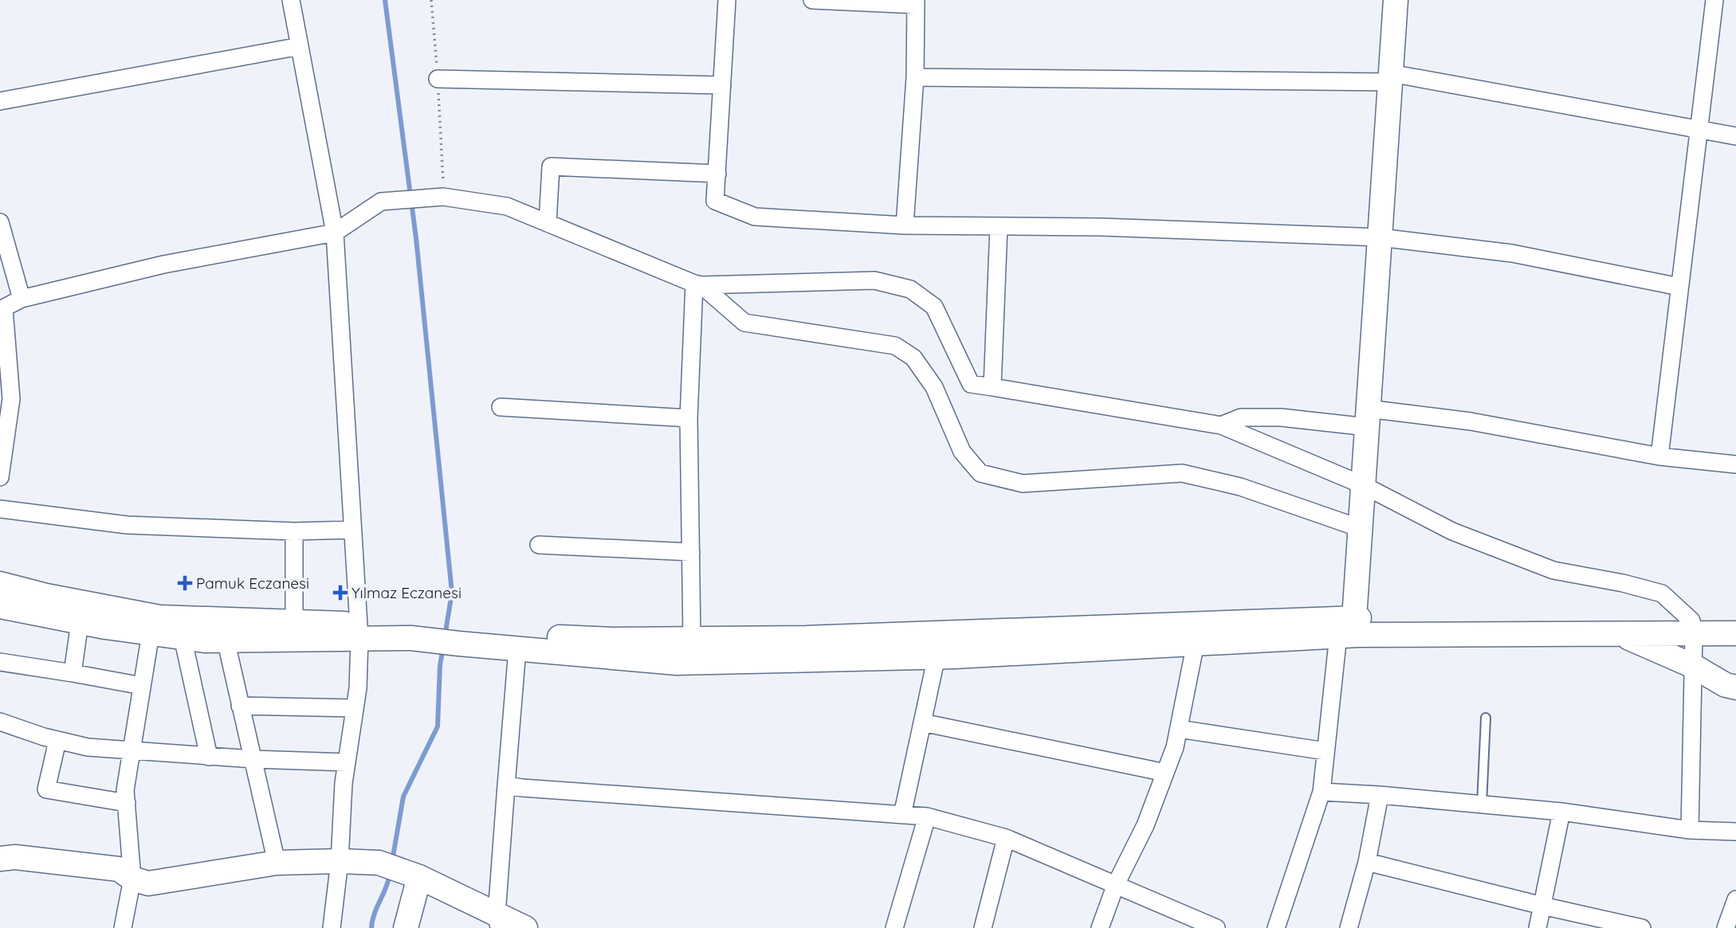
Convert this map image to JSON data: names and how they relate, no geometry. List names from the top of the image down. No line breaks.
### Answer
{"places":{"health":["Pamuk Eczanesi","Yılmaz Eczanesi"]}}
